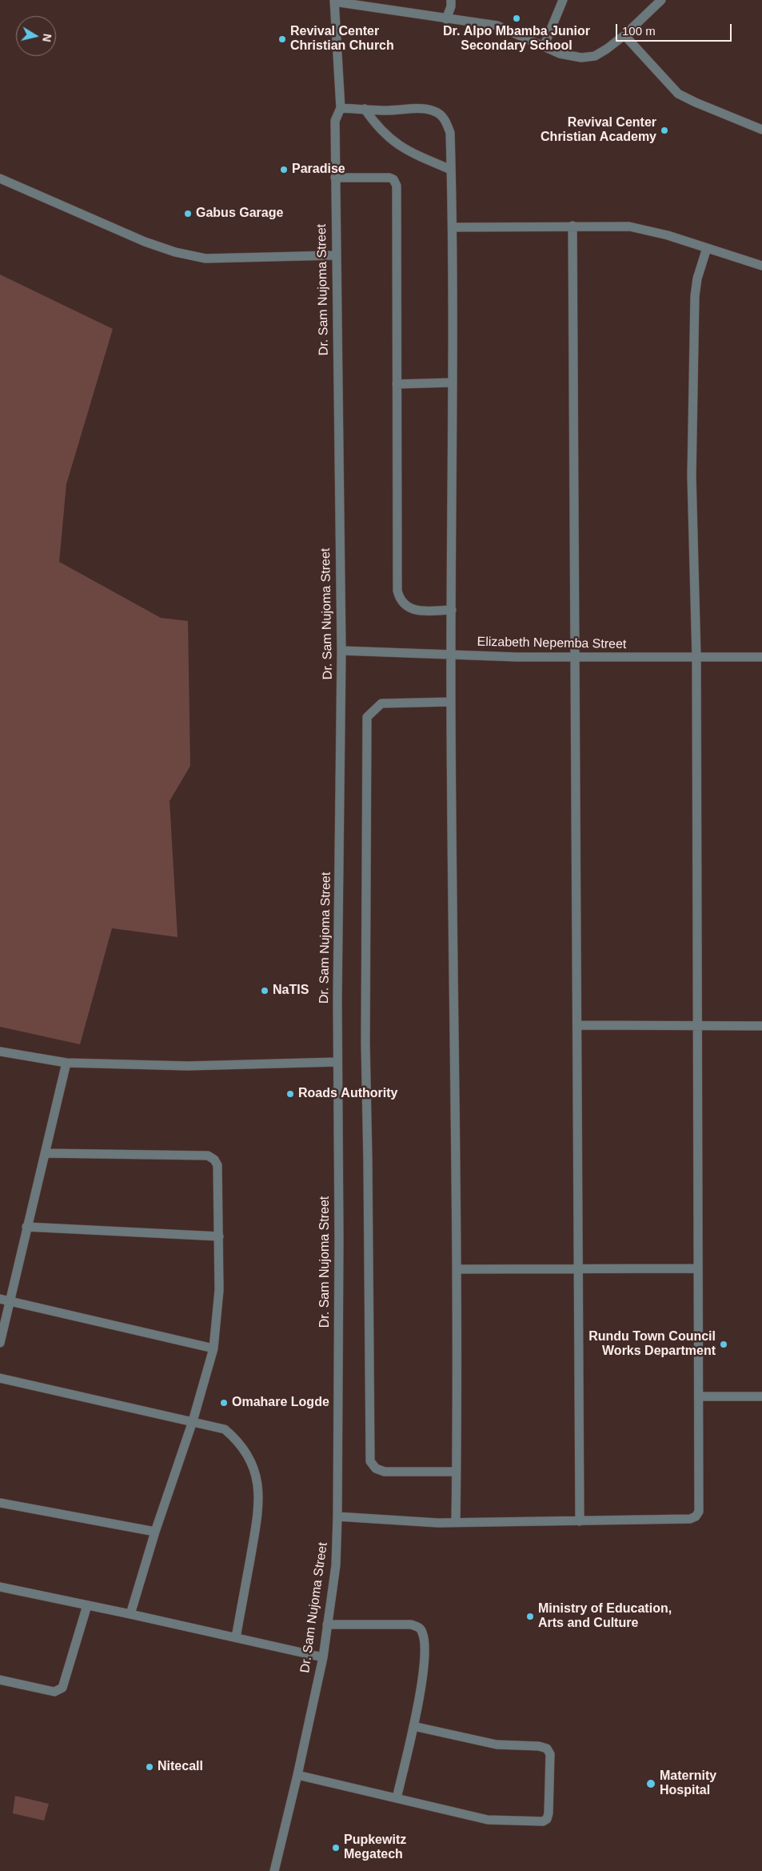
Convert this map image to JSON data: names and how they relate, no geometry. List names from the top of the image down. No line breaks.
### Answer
{"streets":{"street":["Dr. Sam Nujoma Street","Elizabeth Nepemba Street"]},"crossings":[["Dr. Sam Nujoma Street","Elizabeth Nepemba Street"]],"places":["Dr. Alpo Mbamba Junior Secondary School","Revival Center Christian Church","Revival Center Christian Academy","Paradise","Gabus Garage","NaTIS","Roads Authority","Rundu Town Council Works Department","Omahare Logde","Ministry of Education, Arts and Culture","Nitecall","Maternity Hospital","Pupkewitz Megatech"],"scale_bar":"100 m","north":"right"}
